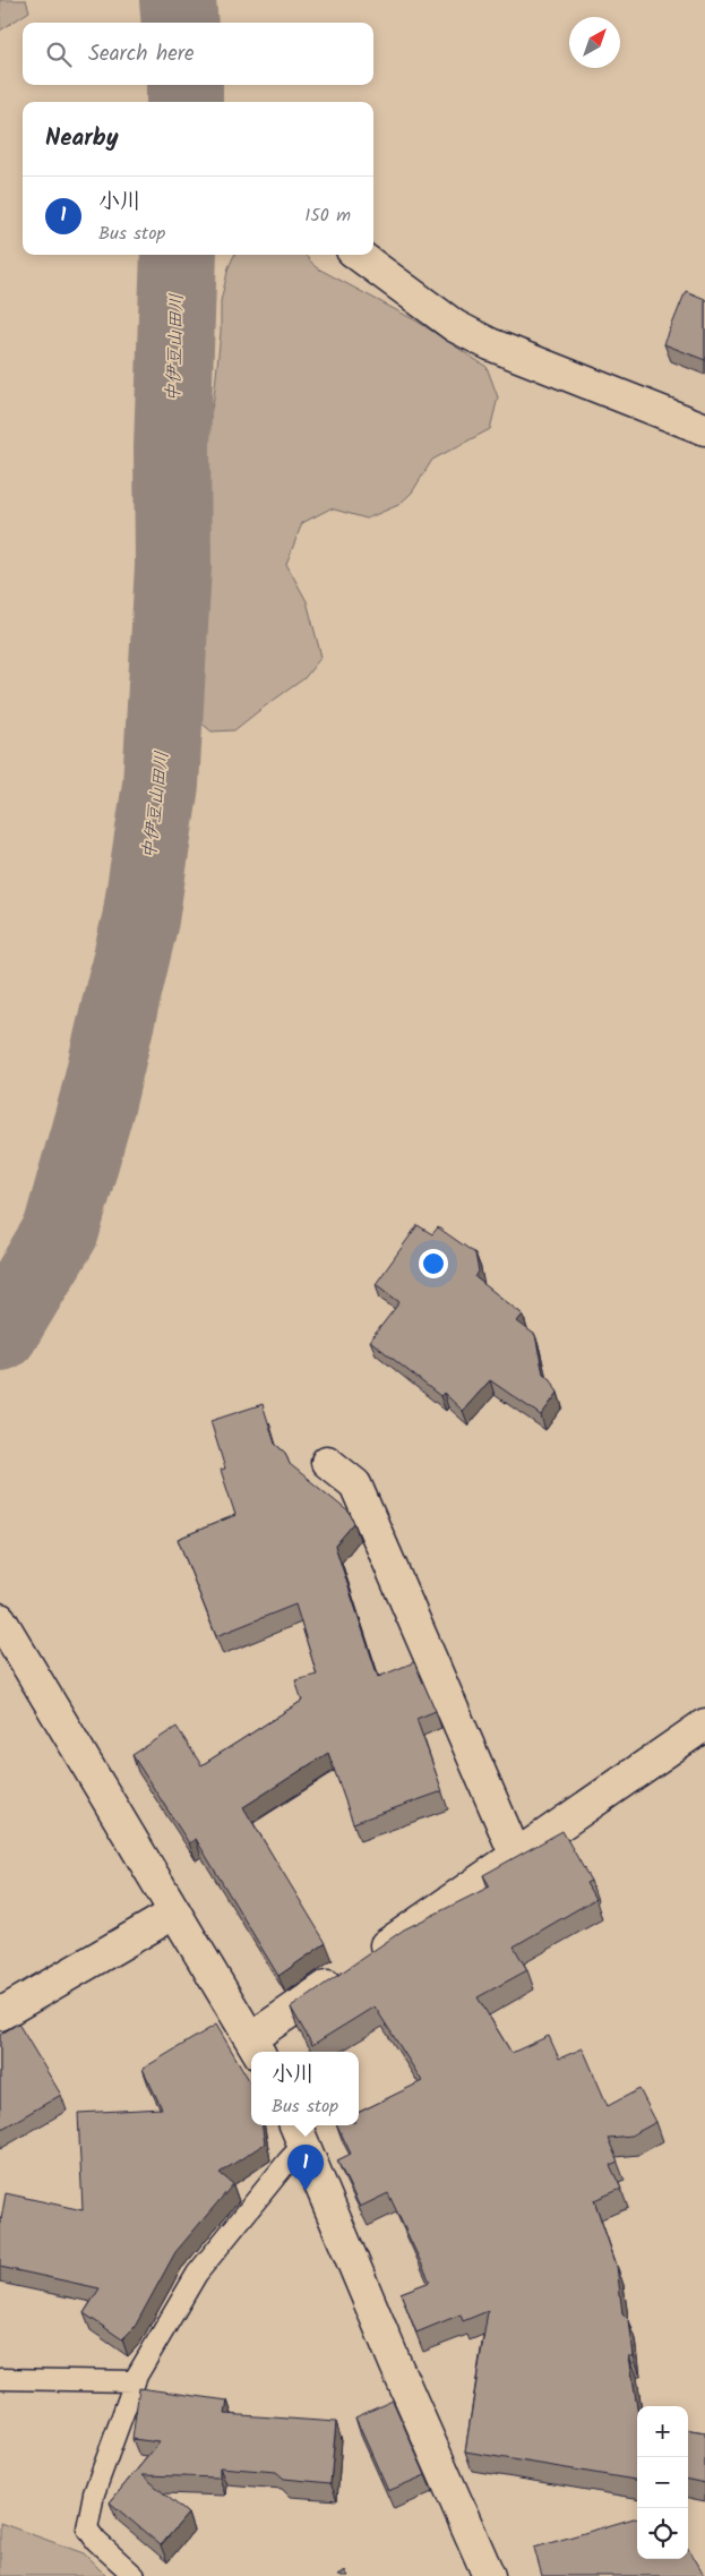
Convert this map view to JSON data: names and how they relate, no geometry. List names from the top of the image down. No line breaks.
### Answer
{"water":["中伊豆山田川"],"north":"top right","page":{"search":"Search here","heading":"Nearby","list":[{"mark":"1","name":"小川","note":"Bus stop","value":"150 m"}],"popup":["小川","Bus stop"],"pins":"1","map_buttons":["+","−"]}}
